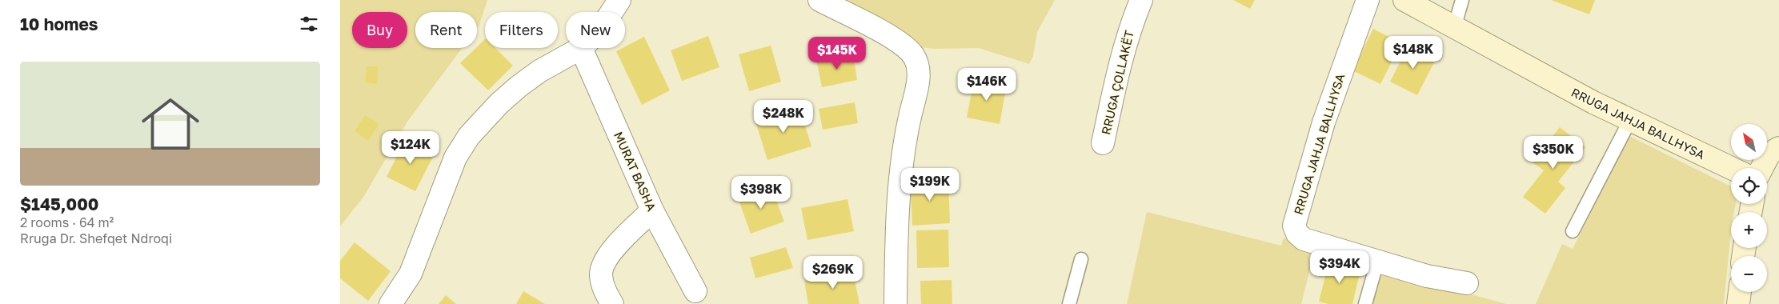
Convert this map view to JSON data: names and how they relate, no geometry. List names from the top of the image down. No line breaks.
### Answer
{"streets":{"main road":["RRUGA JAHJA BALLHYSA"],"street":["RRUGA ÇOLLAKËT","MURAT BASHA"]},"north":"top left","page":{"heading":"10 homes","chip":["Buy","Rent","Filters","New"],"price":["$148K","$145K","$146K","$248K","$124K","$350K","$199K","$398K","$394K","$269K"],"list":[{"name":"$145,000","note":"2 rooms · 64 m² · Rruga Dr. Shefqet Ndroqi"}],"map_buttons":["+","−"]}}
